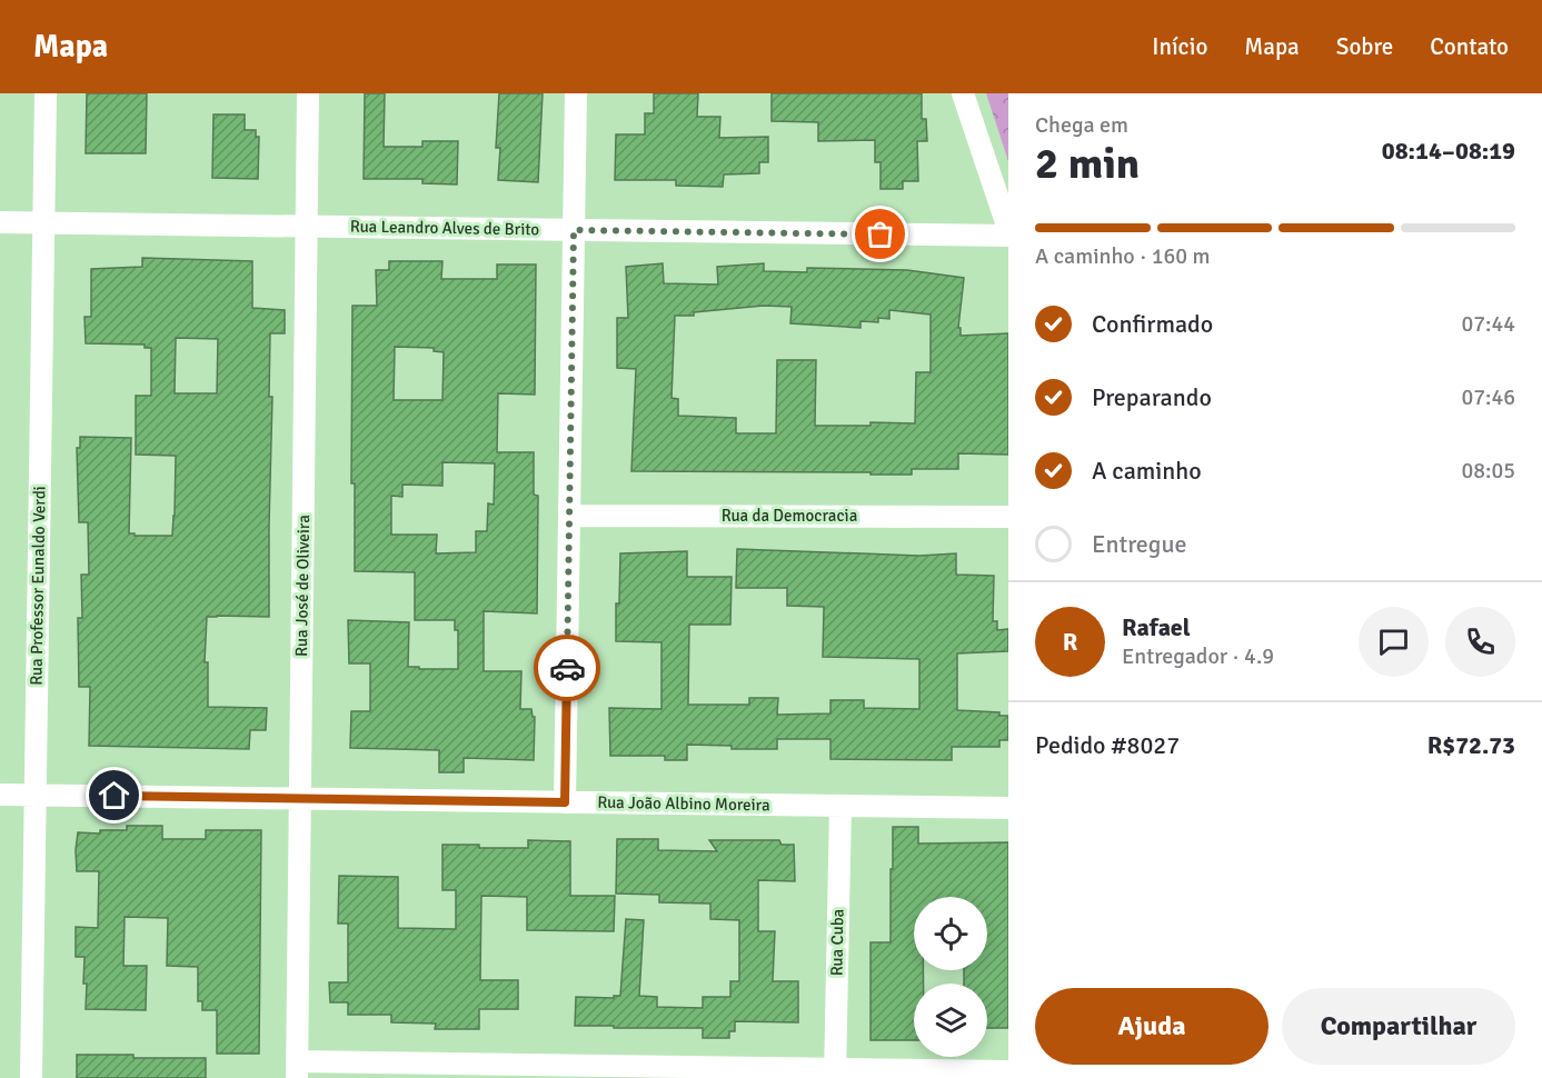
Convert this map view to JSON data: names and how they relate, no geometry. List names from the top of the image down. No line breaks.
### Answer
{"streets":{"street":["Rua Leandro Alves de Brito","Rua da Democracia","Rua Professor Eunaldo Verdi","Rua José de Oliveira","Rua João Albino Moreira","Rua Cuba"]},"crossings":[["Rua Leandro Alves de Brito","Rua Professor Eunaldo Verdi"],["Rua Leandro Alves de Brito","Rua José de Oliveira"],["Rua Professor Eunaldo Verdi","Rua João Albino Moreira"],["Rua José de Oliveira","Rua João Albino Moreira"],["Rua João Albino Moreira","Rua Cuba"]],"page":{"header":"Mapa","nav":["Início","Mapa","Sobre","Contato"],"heading":["2 min","Chega em","08:14–08:19"],"panel":["Rafael","Entregador · 4.9","Pedido #8027","R$72.73"],"bar":"A caminho · 160 m","list":[["Confirmado","07:44"],["Preparando","07:46"],["A caminho","08:05"],"Entregue"],"round":"R","buttons":["Ajuda","Compartilhar"]}}
